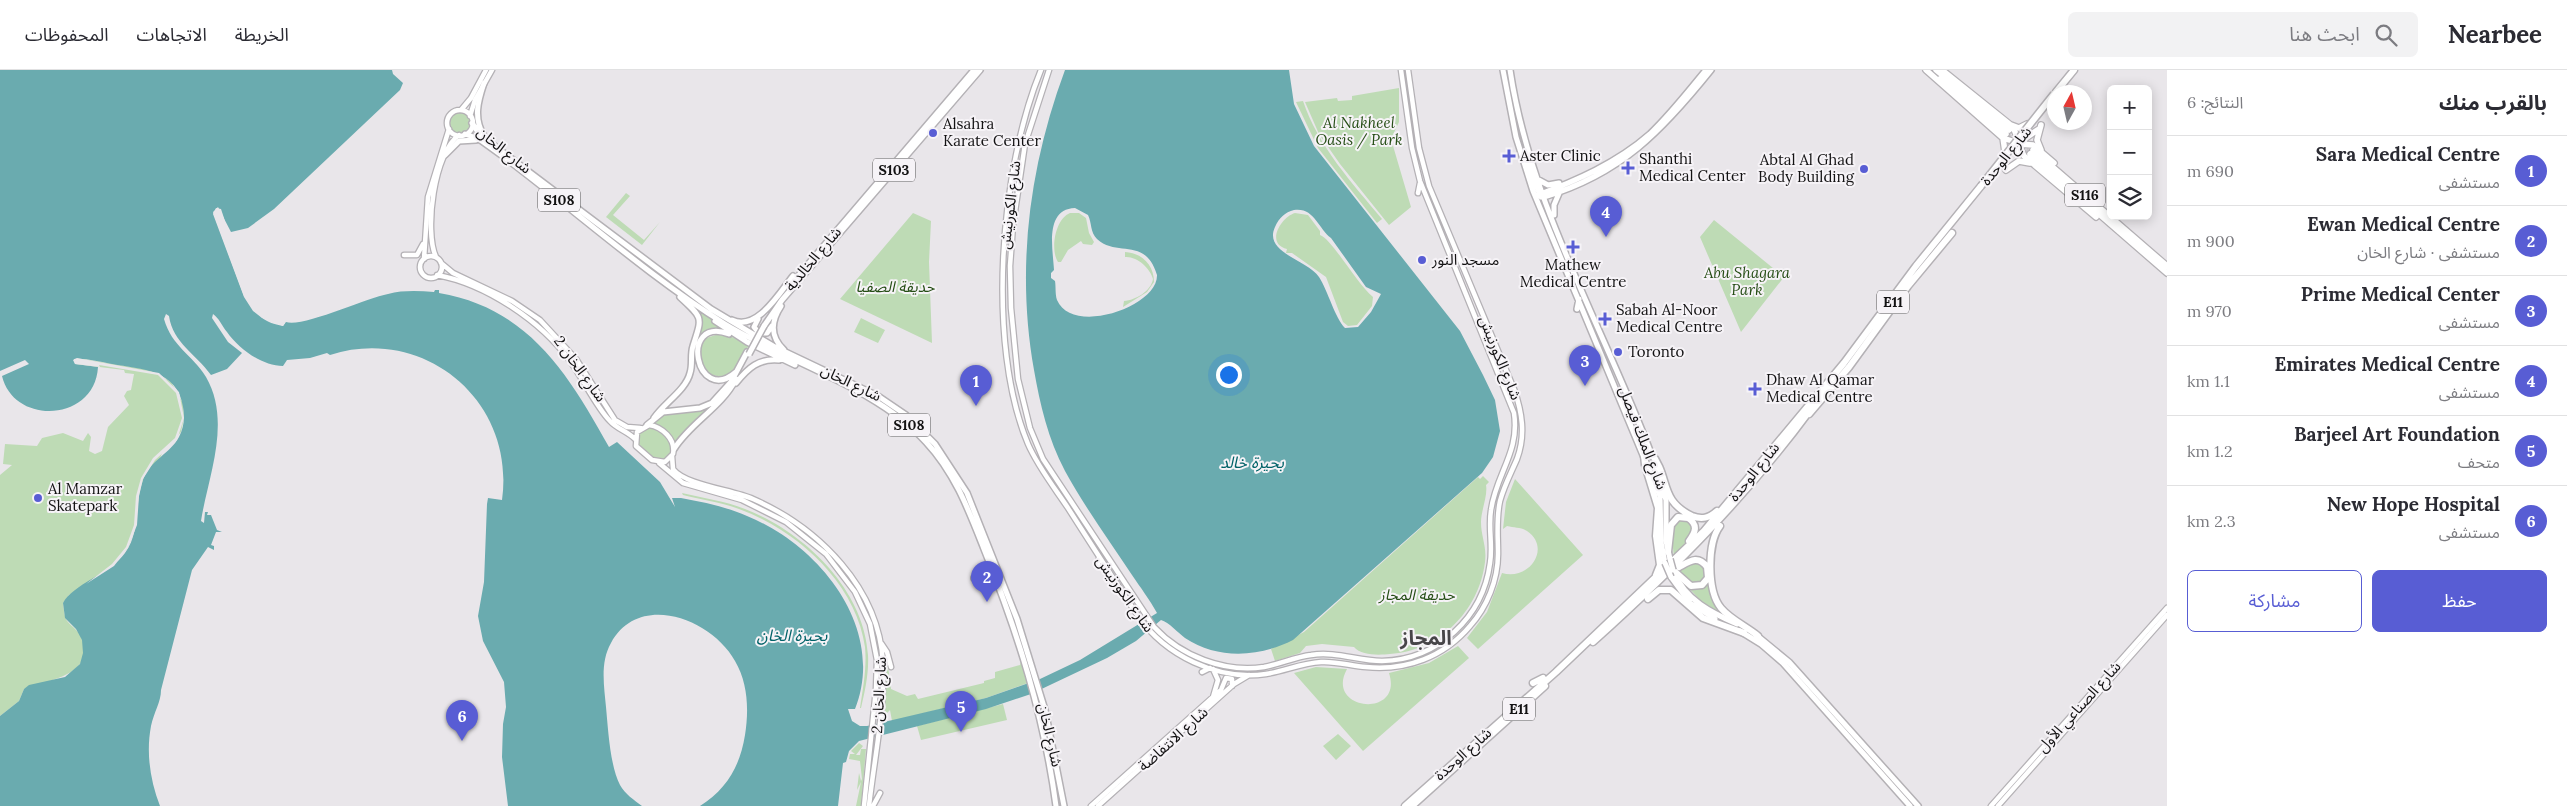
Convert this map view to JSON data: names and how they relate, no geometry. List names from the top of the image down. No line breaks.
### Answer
{"streets":{"highway":["شارع الوحدة","S116","E11"],"main road":["شارع الخان","S103","S108","شارع الكورنيش","شارع الخالدية","شارع الخان 2","شارع الملك فيصل","شارع الصناعي الأول","شارع الانتفاضة"]},"crossings":[["شارع الوحدة","شارع الملك فيصل"],["شارع الكورنيش","شارع الانتفاضة"],["شارع الخالدية","شارع الخان 2"]],"districts":["المجاز"],"water":["بحيرة خالد","بحيرة الخان"],"parks":["Al Nakheel Oasis / Park","Abu Shagara Park","حديقة الصفيا","حديقة المجاز"],"places":{"other":["Alsahra Karate Center","Abtal Al Ghad Body Building","مسجد النور","Toronto","Al Mamzar Skatepark"],"health":["Aster Clinic","Shanthi Medical Center","Mathew Medical Centre","Sabah Al-Noor Medical Centre","Dhaw Al Qamar Medical Centre"]},"north":"top","page":{"header":"Nearbee","search":"ابحث هنا","nav":["الخريطة","الاتجاهات","المحفوظات"],"heading":["بالقرب منك","النتائج: 6"],"map_buttons":["+","−"],"list":[{"mark":"1","name":"Sara Medical Centre","note":"مستشفى","value":"690 m"},{"mark":"2","name":"Ewan Medical Centre","note":"مستشفى · شارع الخان","value":"900 m"},{"mark":"3","name":"Prime Medical Center","note":"مستشفى","value":"970 m"},{"mark":"4","name":"Emirates Medical Centre","note":"مستشفى","value":"1.1 km"},{"mark":"5","name":"Barjeel Art Foundation","note":"متحف","value":"1.2 km"},{"mark":"6","name":"New Hope Hospital","note":"مستشفى","value":"2.3 km"}],"pins":["4","3","1","2","5","6"],"buttons":["حفظ","مشاركة"]}}
